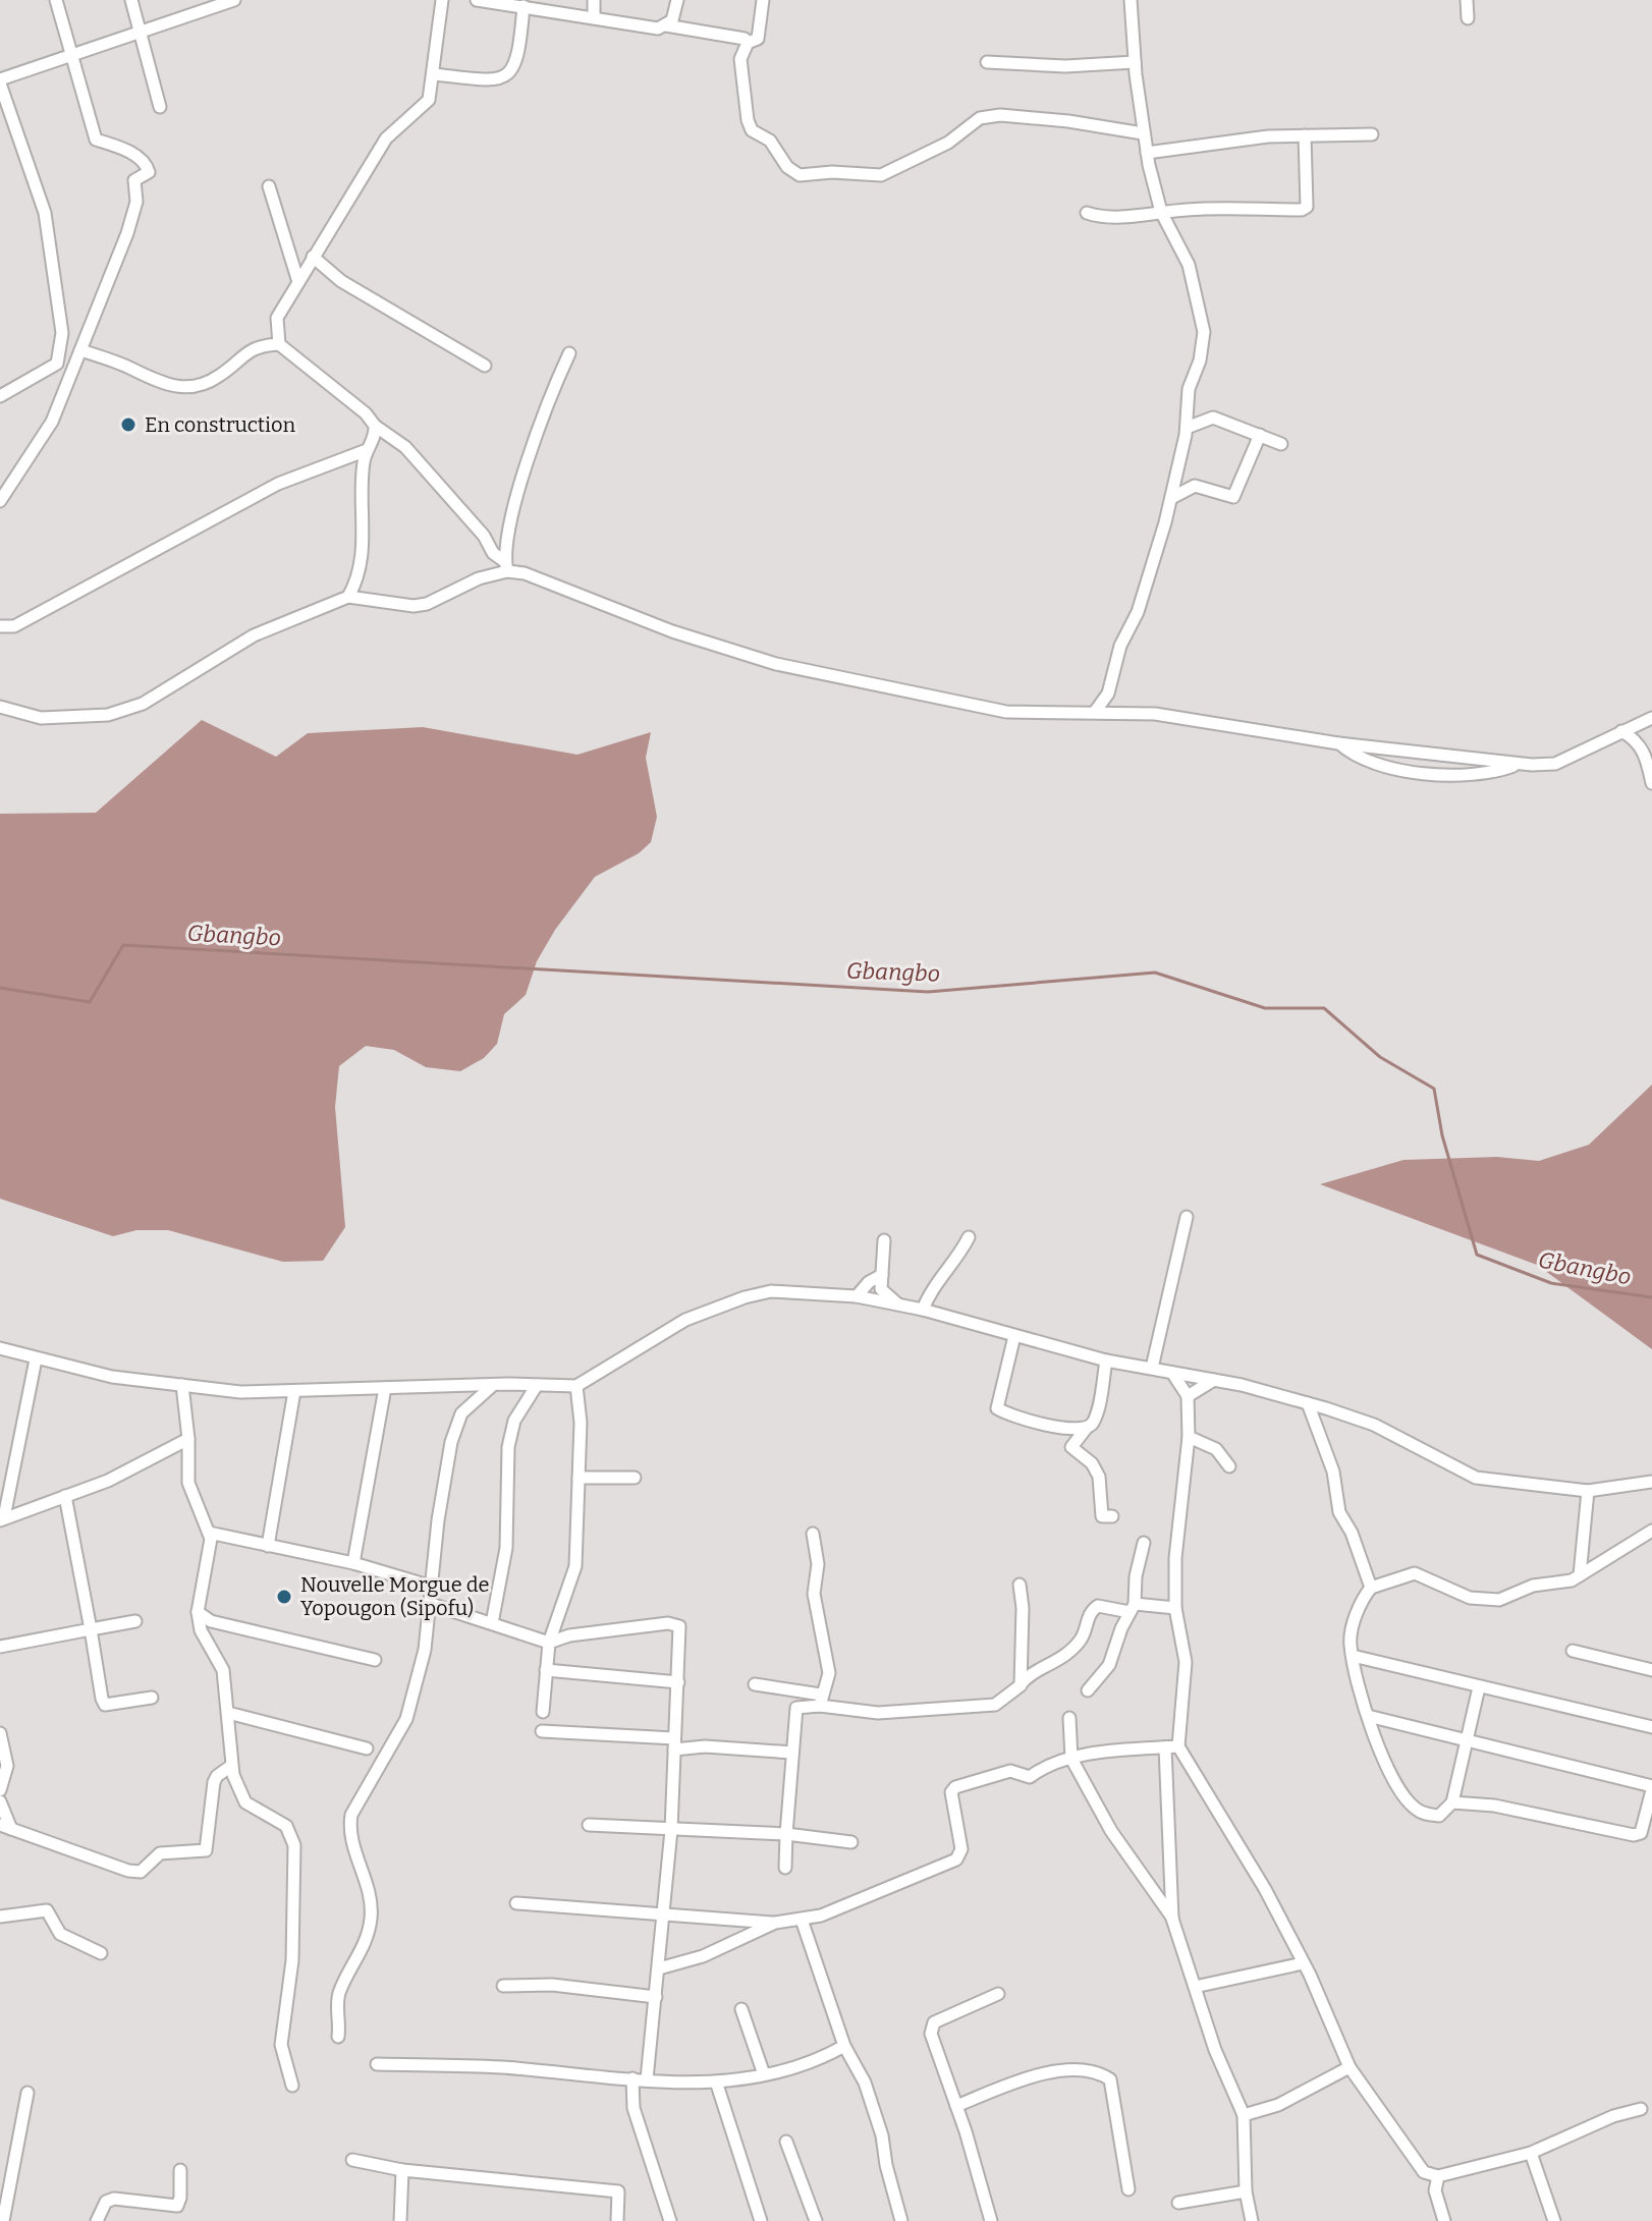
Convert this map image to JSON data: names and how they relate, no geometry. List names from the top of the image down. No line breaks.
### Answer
{"water":["Gbangbo"],"places":["En construction","Nouvelle Morgue de Yopougon (Sipofu)"]}
